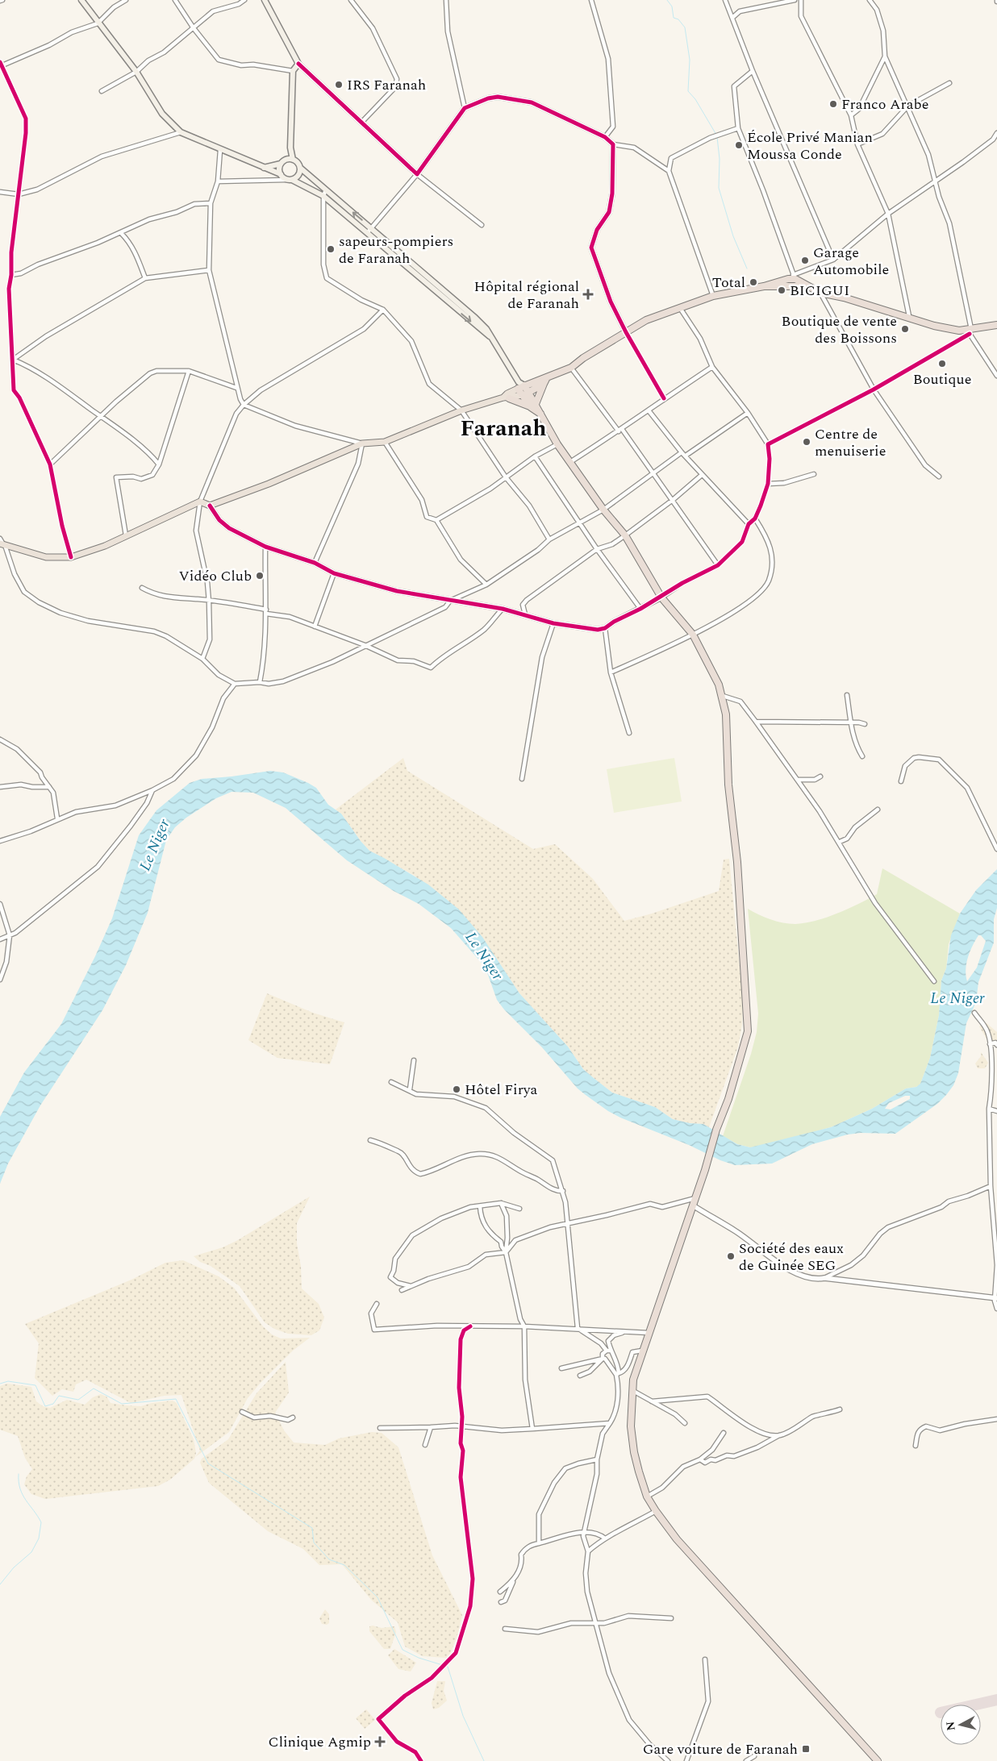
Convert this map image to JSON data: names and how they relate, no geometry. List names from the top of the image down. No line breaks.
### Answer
{"districts":["Faranah"],"water":["Le Niger"],"places":{"other":["IRS Faranah","Franco Arabe","École Privé Manian Moussa Conde","sapeurs-pompiers de Faranah","Garage Automobile","Total","BICIGUI","Boutique de vente des Boissons","Boutique","Centre de menuiserie","Vidéo Club","Hôtel Firya","Société des eaux de Guinée SEG"],"health":["Hôpital régional de Faranah","Clinique Agmip"],"transit":["Gare voiture de Faranah"]},"north":"left"}
